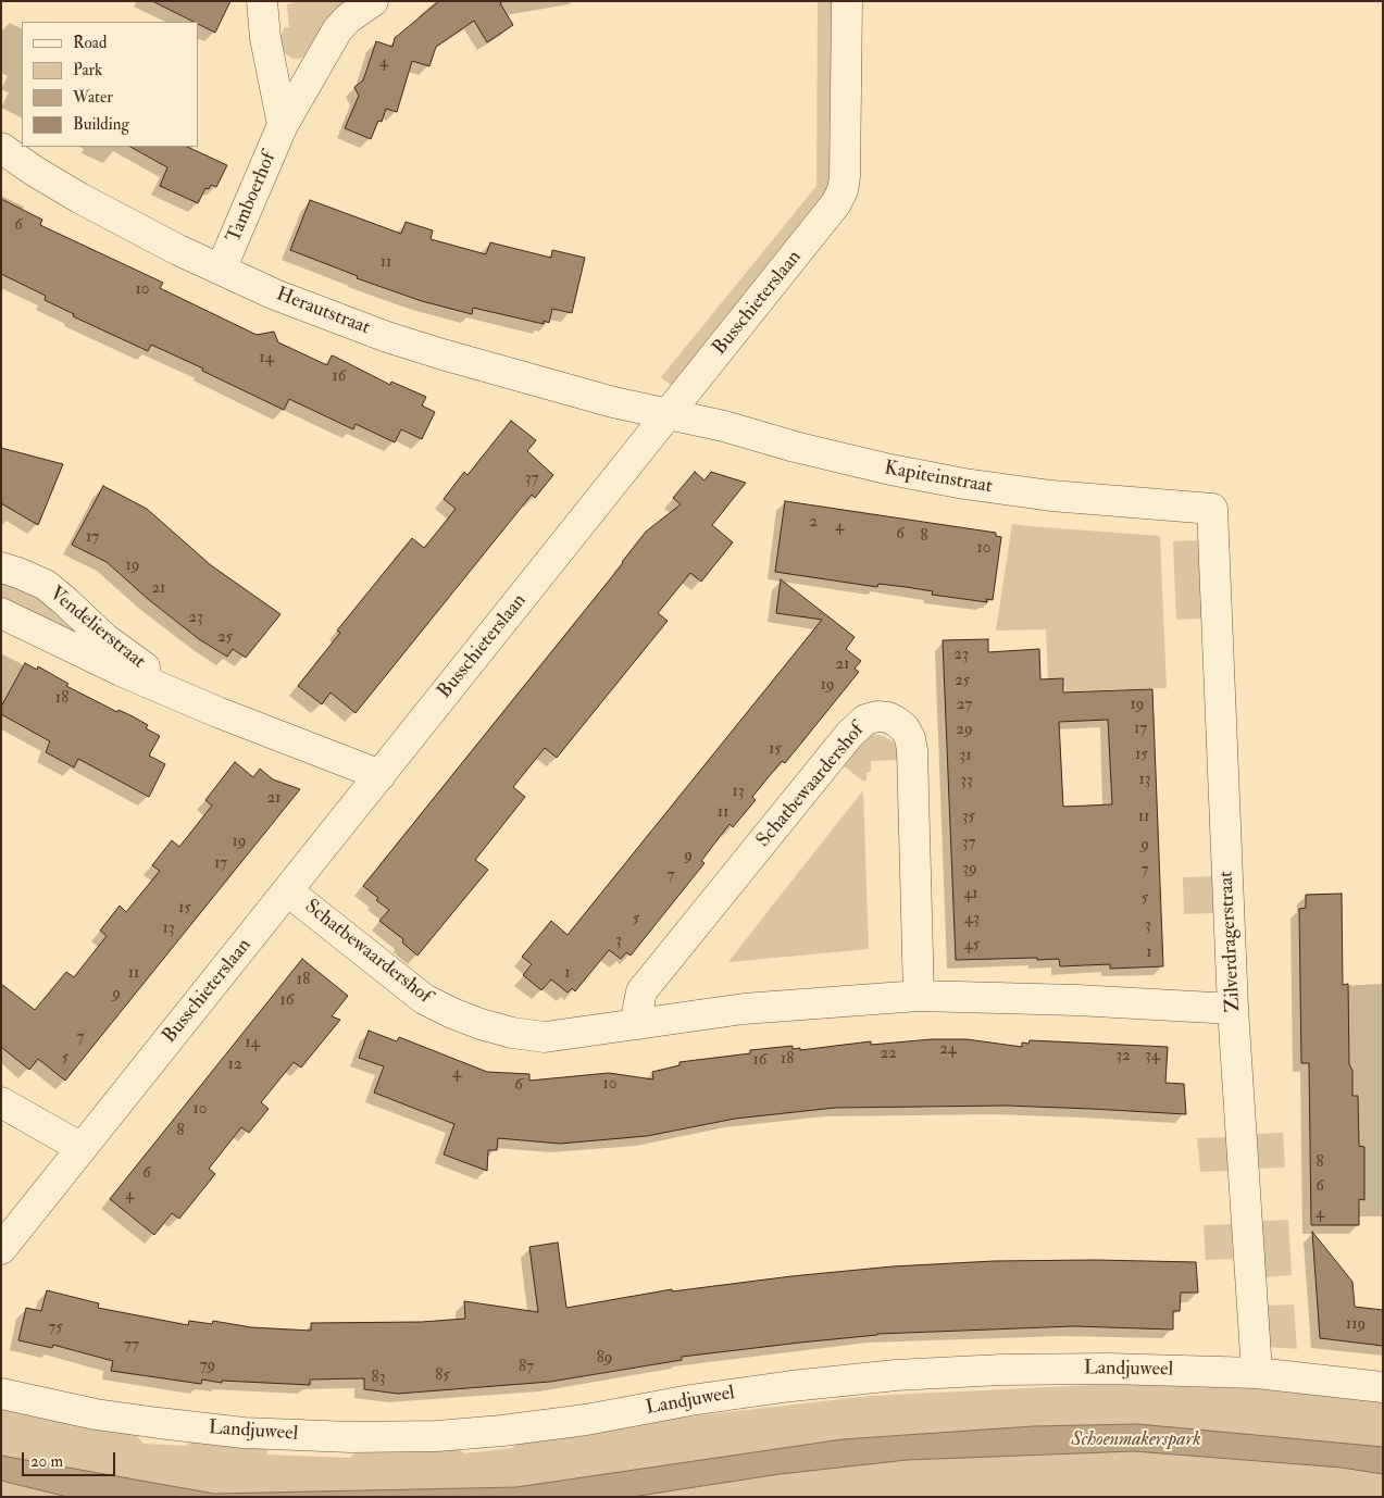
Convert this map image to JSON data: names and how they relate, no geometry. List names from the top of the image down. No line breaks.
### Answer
{"streets":{"street":["Tamboerhof","Busschieterslaan","Herautstraat","Kapiteinstraat","Vendelierstraat","Schatbewaardershof","Zilverdragerstraat","Landjuweel"]},"crossings":[["Tamboerhof","Herautstraat"],["Busschieterslaan","Herautstraat"],["Busschieterslaan","Kapiteinstraat"],["Busschieterslaan","Vendelierstraat"],["Busschieterslaan","Schatbewaardershof"],["Herautstraat","Kapiteinstraat"],["Kapiteinstraat","Zilverdragerstraat"],["Schatbewaardershof","Zilverdragerstraat"],["Zilverdragerstraat","Landjuweel"]],"parks":["Schoenmakerspark"],"house_numbers":["4","6","11","10","14","16","37","2","4","6","8","17","10","19","21","23","25","23","21","25","19","18","27","19","17","29","15","15","31","13","33","13","21","11","35","11","19","37","9","9","17","39","7","7","41","5","15","5","43","3","13","3","45","1","11","1","18","9","16","7","14","24","22","32","34","5","18","16","12","4","10","6","10","8","8","6","6","4","4","119","75","77","89","79","87","85","83"],"legend":["Road","Park","Water","Building"],"scale_bar":"20 m"}
